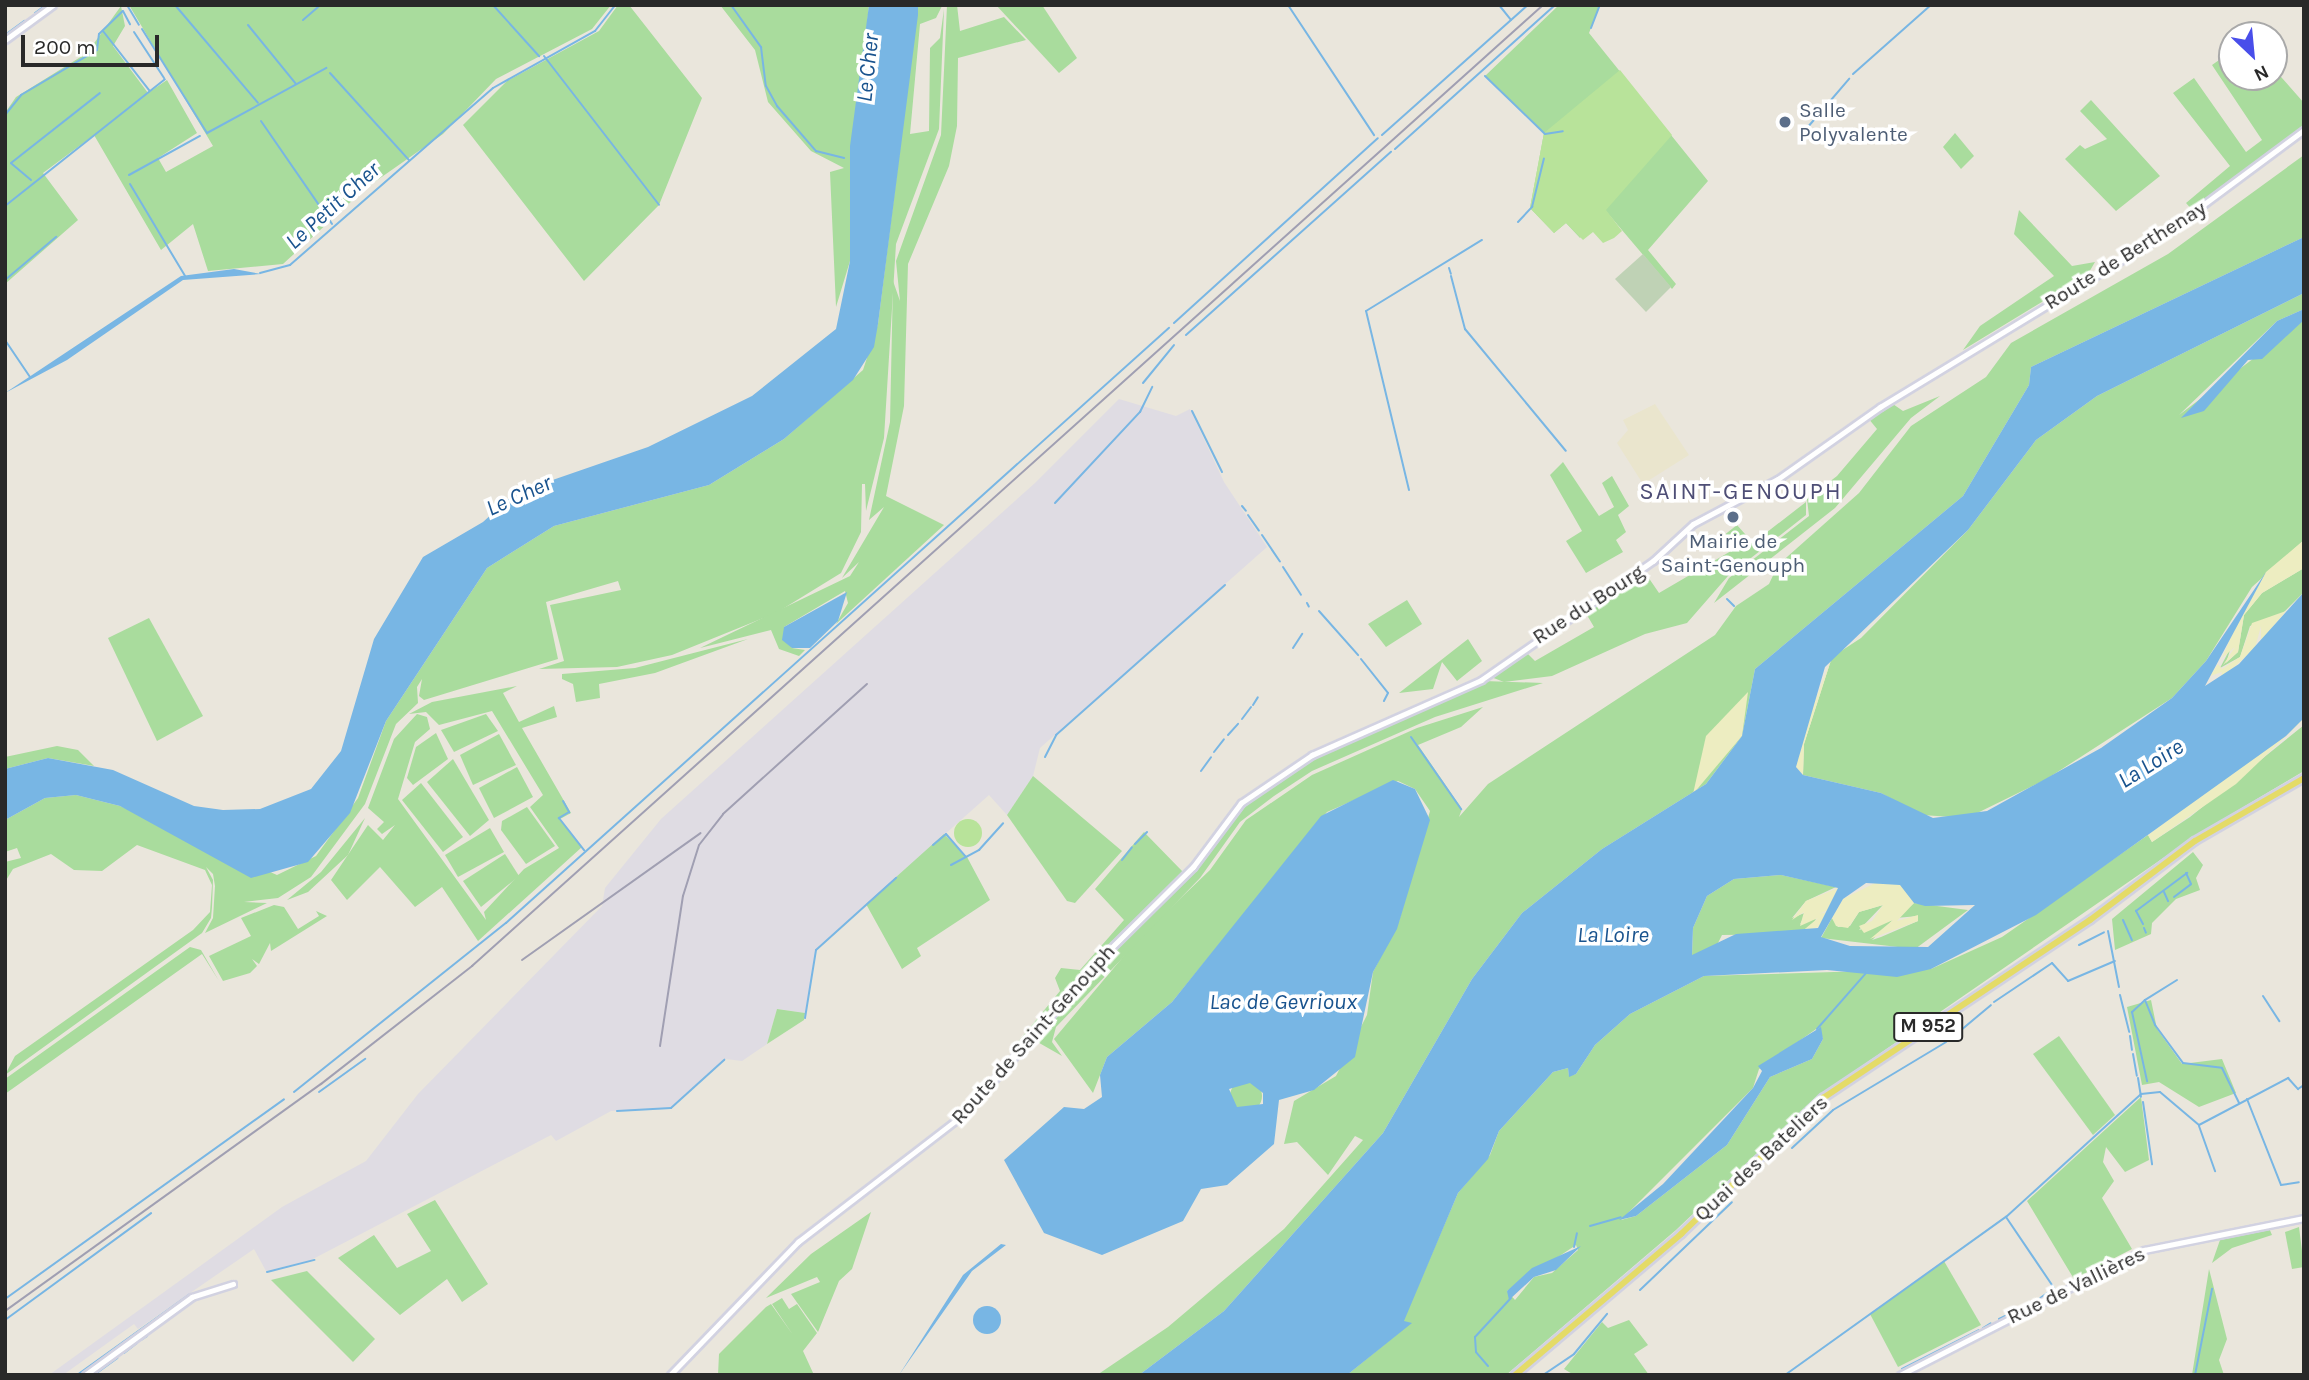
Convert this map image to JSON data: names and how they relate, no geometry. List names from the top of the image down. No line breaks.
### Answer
{"streets":{"main road":["M 952","Quai des Bateliers"],"street":["Route de Berthenay","Rue du Bourg","Route de Saint-Genouph","Rue de Vallières"]},"crossings":[["Route de Berthenay","Rue du Bourg"],["Rue du Bourg","Route de Saint-Genouph"]],"districts":["SAINT-GENOUPH"],"water":["Le Cher","Le Petit Cher","La Loire","Lac de Gevrioux"],"places":["Salle Polyvalente","Mairie de Saint-Genouph"],"scale_bar":"200 m","north":"bottom right"}
